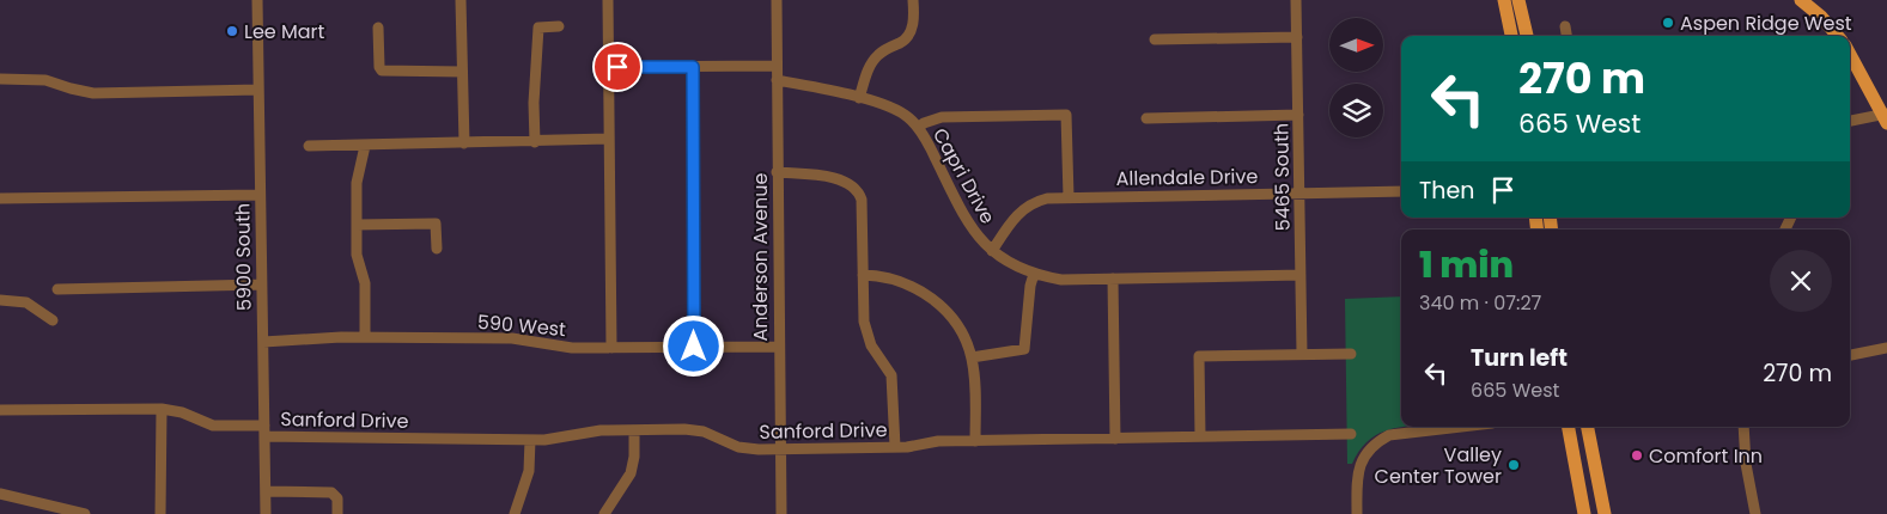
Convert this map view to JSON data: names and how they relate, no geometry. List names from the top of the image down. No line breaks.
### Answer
{"streets":{"street":["Capri Drive","Allendale Drive","5465 South","5900 South","Anderson Avenue","590 West","Sanford Drive"]},"crossings":[["Capri Drive","Allendale Drive"],["Capri Drive","5465 South"],["Capri Drive","Anderson Avenue"],["Allendale Drive","5465 South"],["5900 South","590 West"],["5900 South","Sanford Drive"],["Anderson Avenue","590 West"],["Anderson Avenue","Sanford Drive"]],"places":["Aspen Ridge West","Lee Mart","Comfort Inn","Valley Center Tower"],"north":"right","page":{"turn":["270 m","665 West"],"then":"Then","heading":["1 min","340 m · 07:27"],"list":[{"name":"Turn left","note":"665 West","value":"270 m"}]}}
